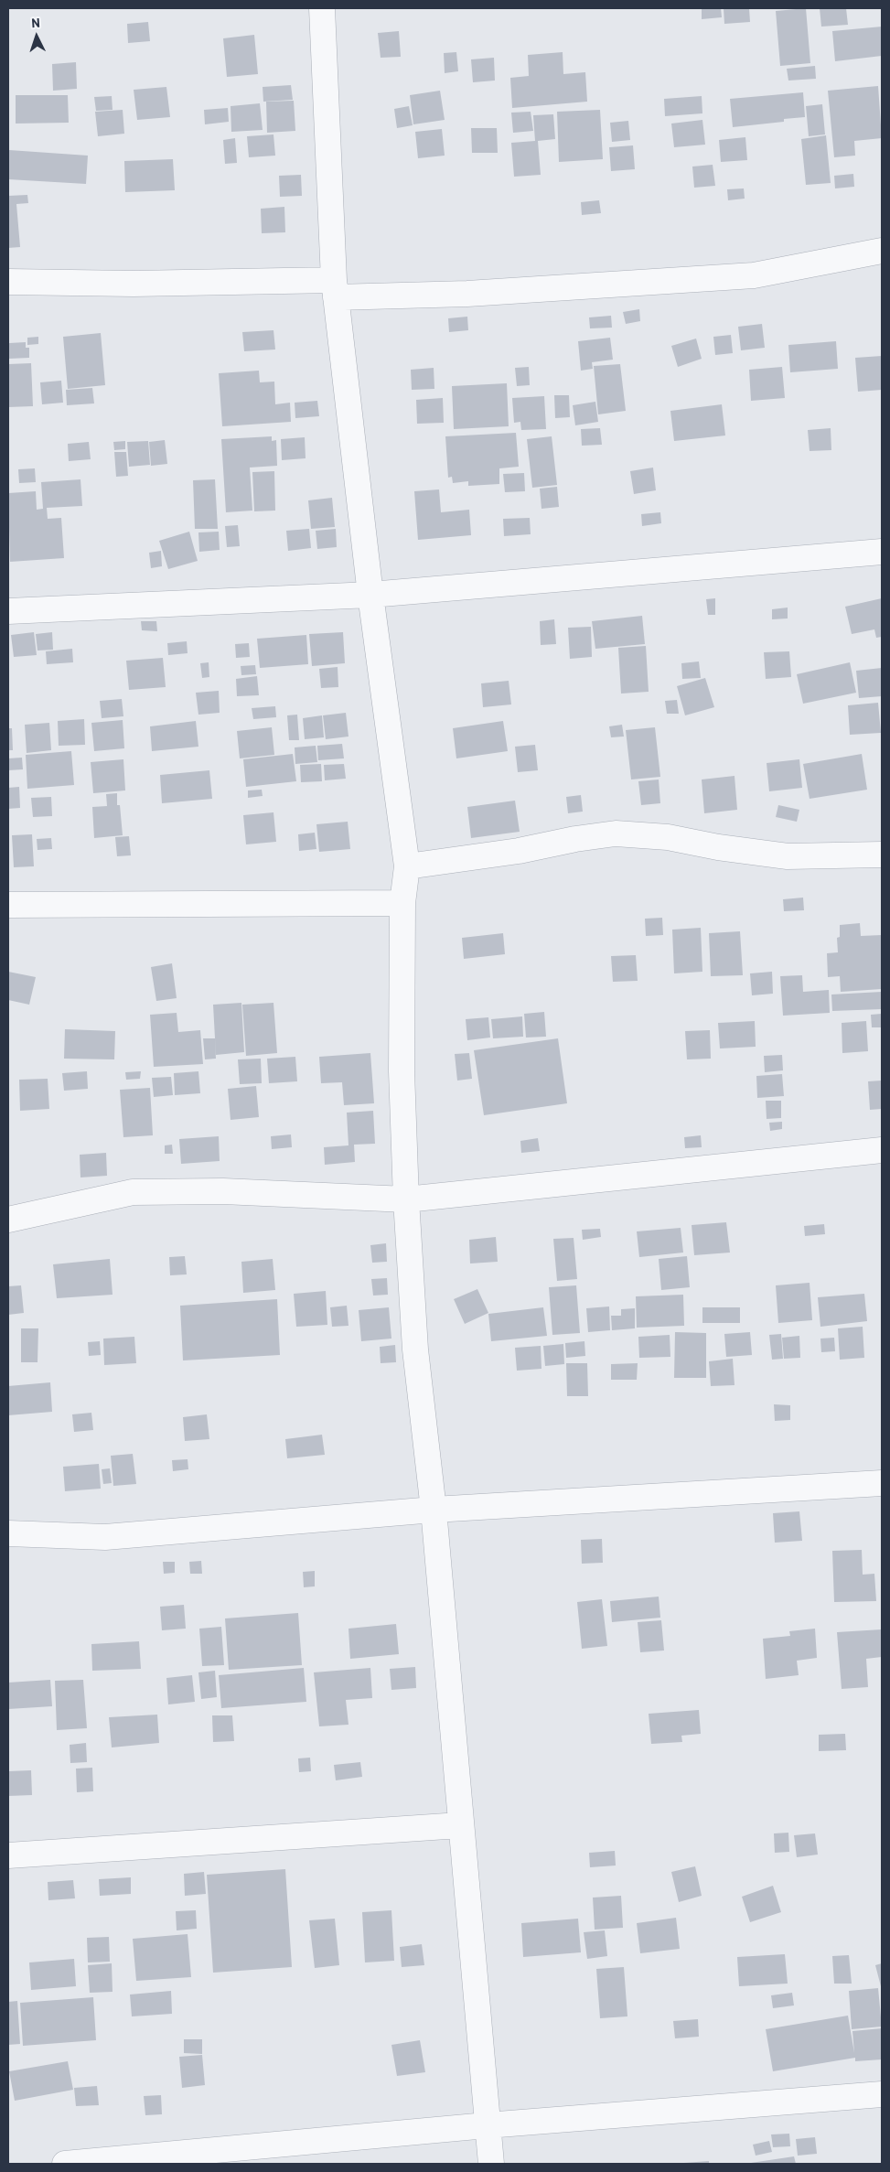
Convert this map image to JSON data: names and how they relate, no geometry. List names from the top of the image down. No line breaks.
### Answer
{"north":"top"}
